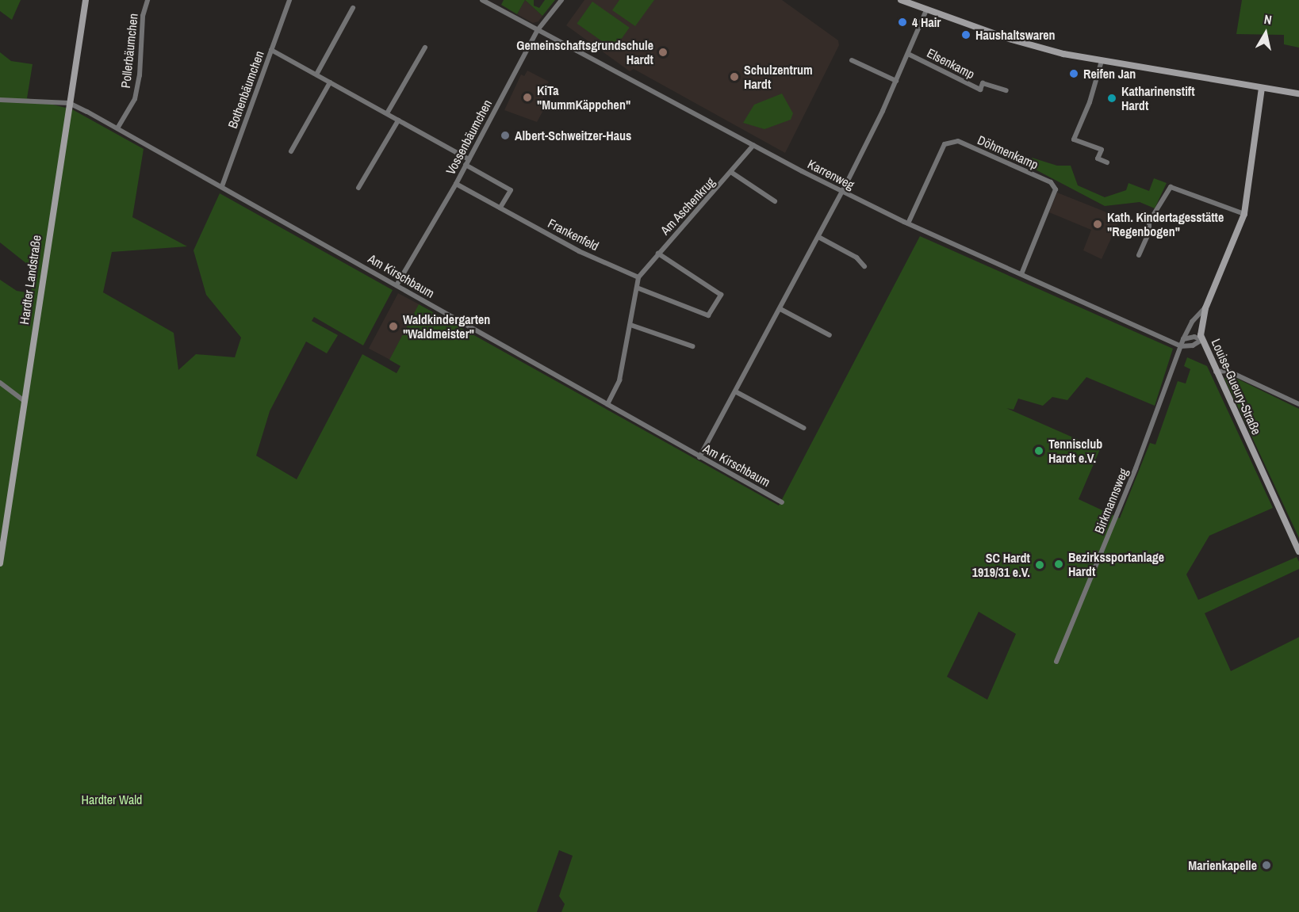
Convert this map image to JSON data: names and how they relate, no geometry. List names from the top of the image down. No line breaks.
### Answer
{"streets":{"main road":["Hardter Landstraße","Louise-Gueury-Straße"],"street":["Pollerbäumchen","Elsenkamp","Bothenbäumchen","Vossenbäumchen","Döhmenkamp","Karrenweg","Am Aschenkrug","Frankenfeld","Am Kirschbaum","Birkmannsweg"]},"crossings":[["Pollerbäumchen","Am Kirschbaum"],["Bothenbäumchen","Am Kirschbaum"],["Vossenbäumchen","Karrenweg"],["Vossenbäumchen","Frankenfeld"],["Vossenbäumchen","Am Kirschbaum"],["Döhmenkamp","Karrenweg"],["Karrenweg","Am Aschenkrug"],["Karrenweg","Birkmannsweg"],["Am Aschenkrug","Frankenfeld"],["Am Kirschbaum","Hardter Landstraße"]],"parks":["Hardter Wald"],"places":["4 Hair","Haushaltswaren","Gemeinschaftsgrundschule Hardt","Reifen Jan","Schulzentrum Hardt","KiTa \"MummKäppchen\"","Katharinenstift Hardt","Albert-Schweitzer-Haus","Kath. Kindertagesstätte \"Regenbogen\"","Waldkindergarten \"Waldmeister\"","Tennisclub Hardt e.V.","Bezirkssportanlage Hardt","SC Hardt 1919/31 e.V.","Marienkapelle"],"north":"top"}
